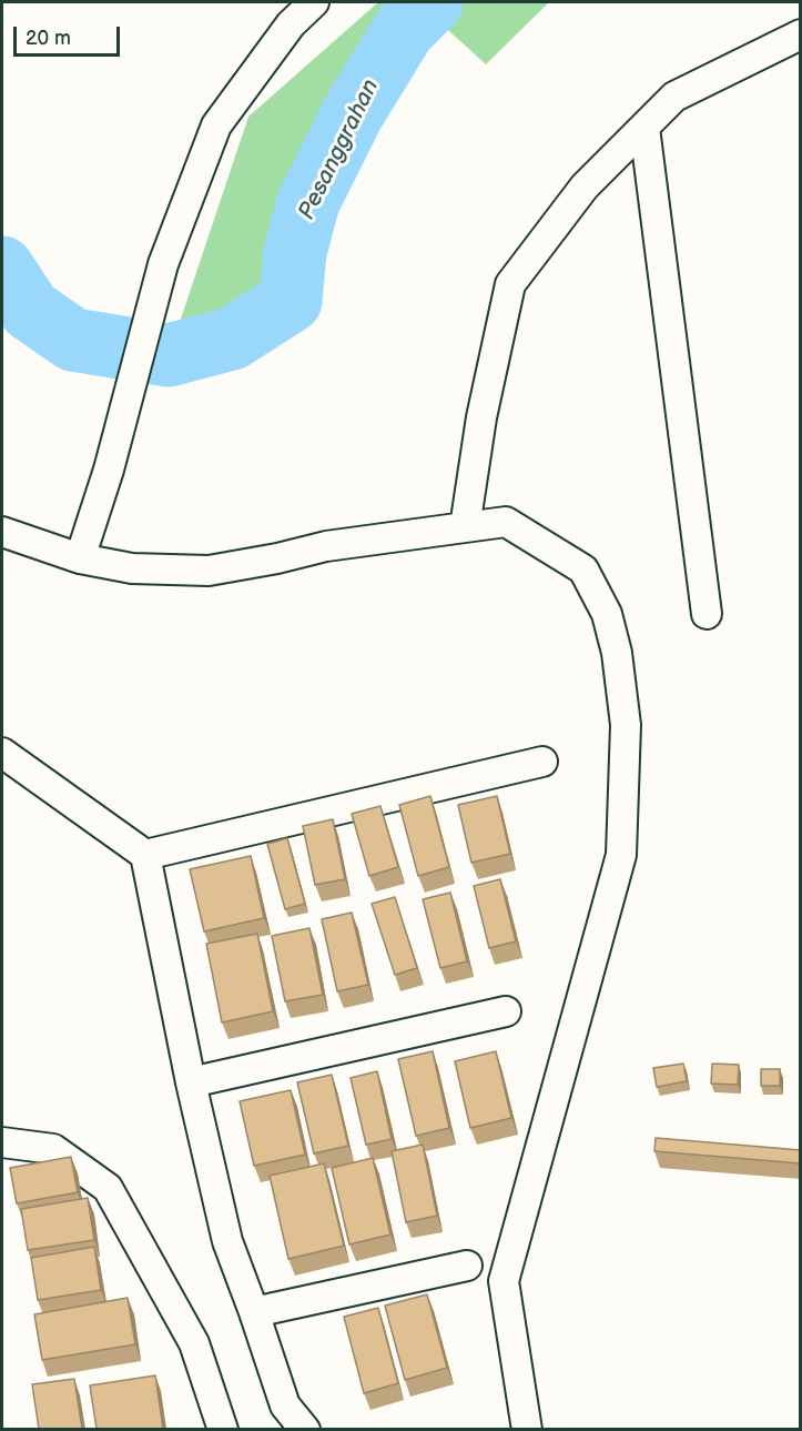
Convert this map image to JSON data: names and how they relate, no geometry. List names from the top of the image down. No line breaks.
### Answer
{"water":["Pesanggrahan"],"scale_bar":"20 m"}
